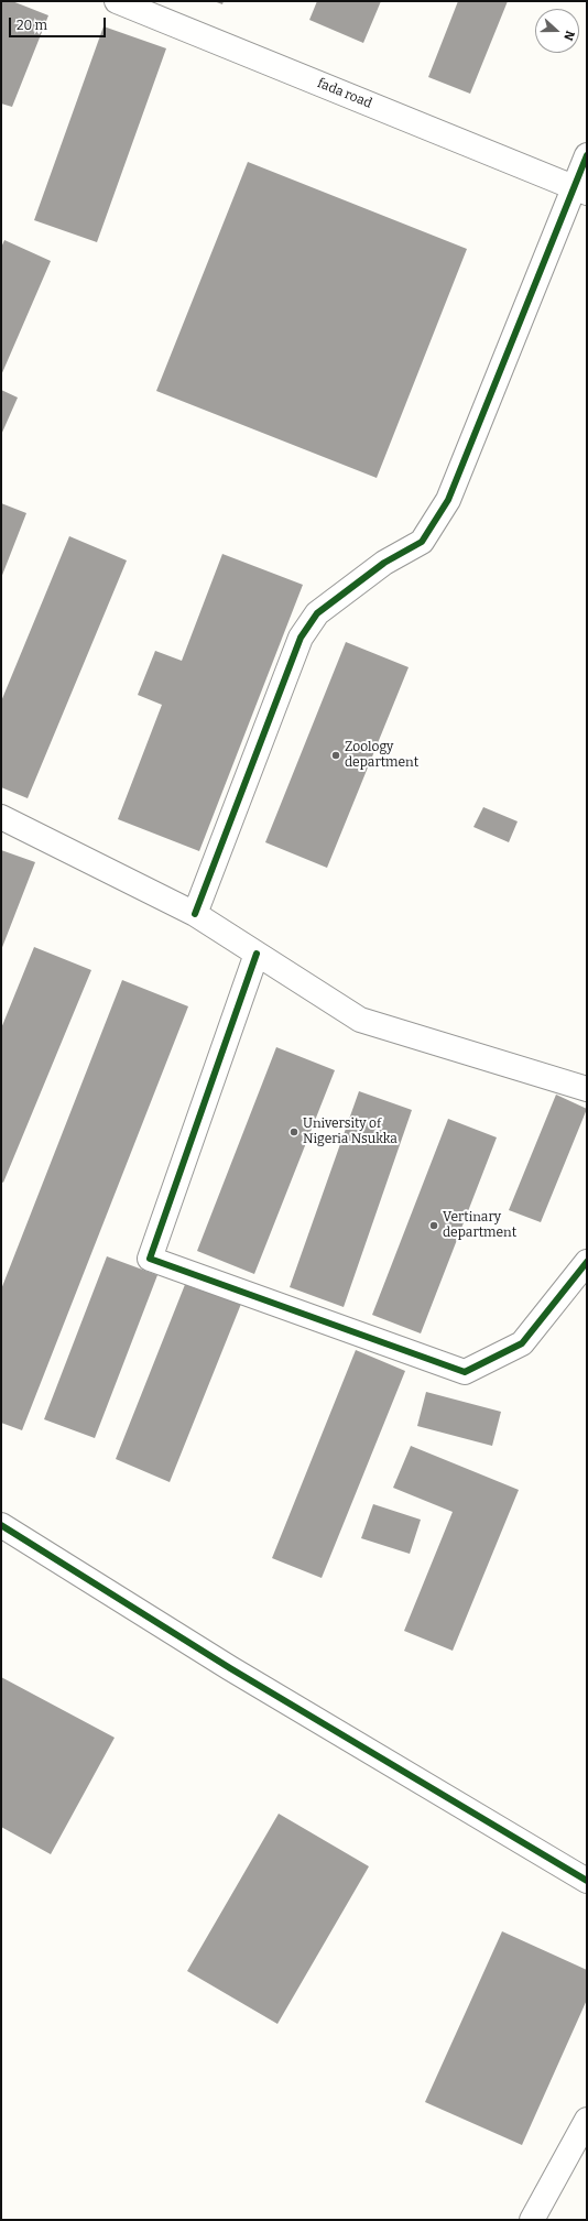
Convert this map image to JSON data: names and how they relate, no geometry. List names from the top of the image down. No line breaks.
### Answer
{"streets":{"street":["fada road"]},"places":["Zoology department","University of Nigeria Nsukka","Vertinary department"],"scale_bar":"20 m","north":"right"}
